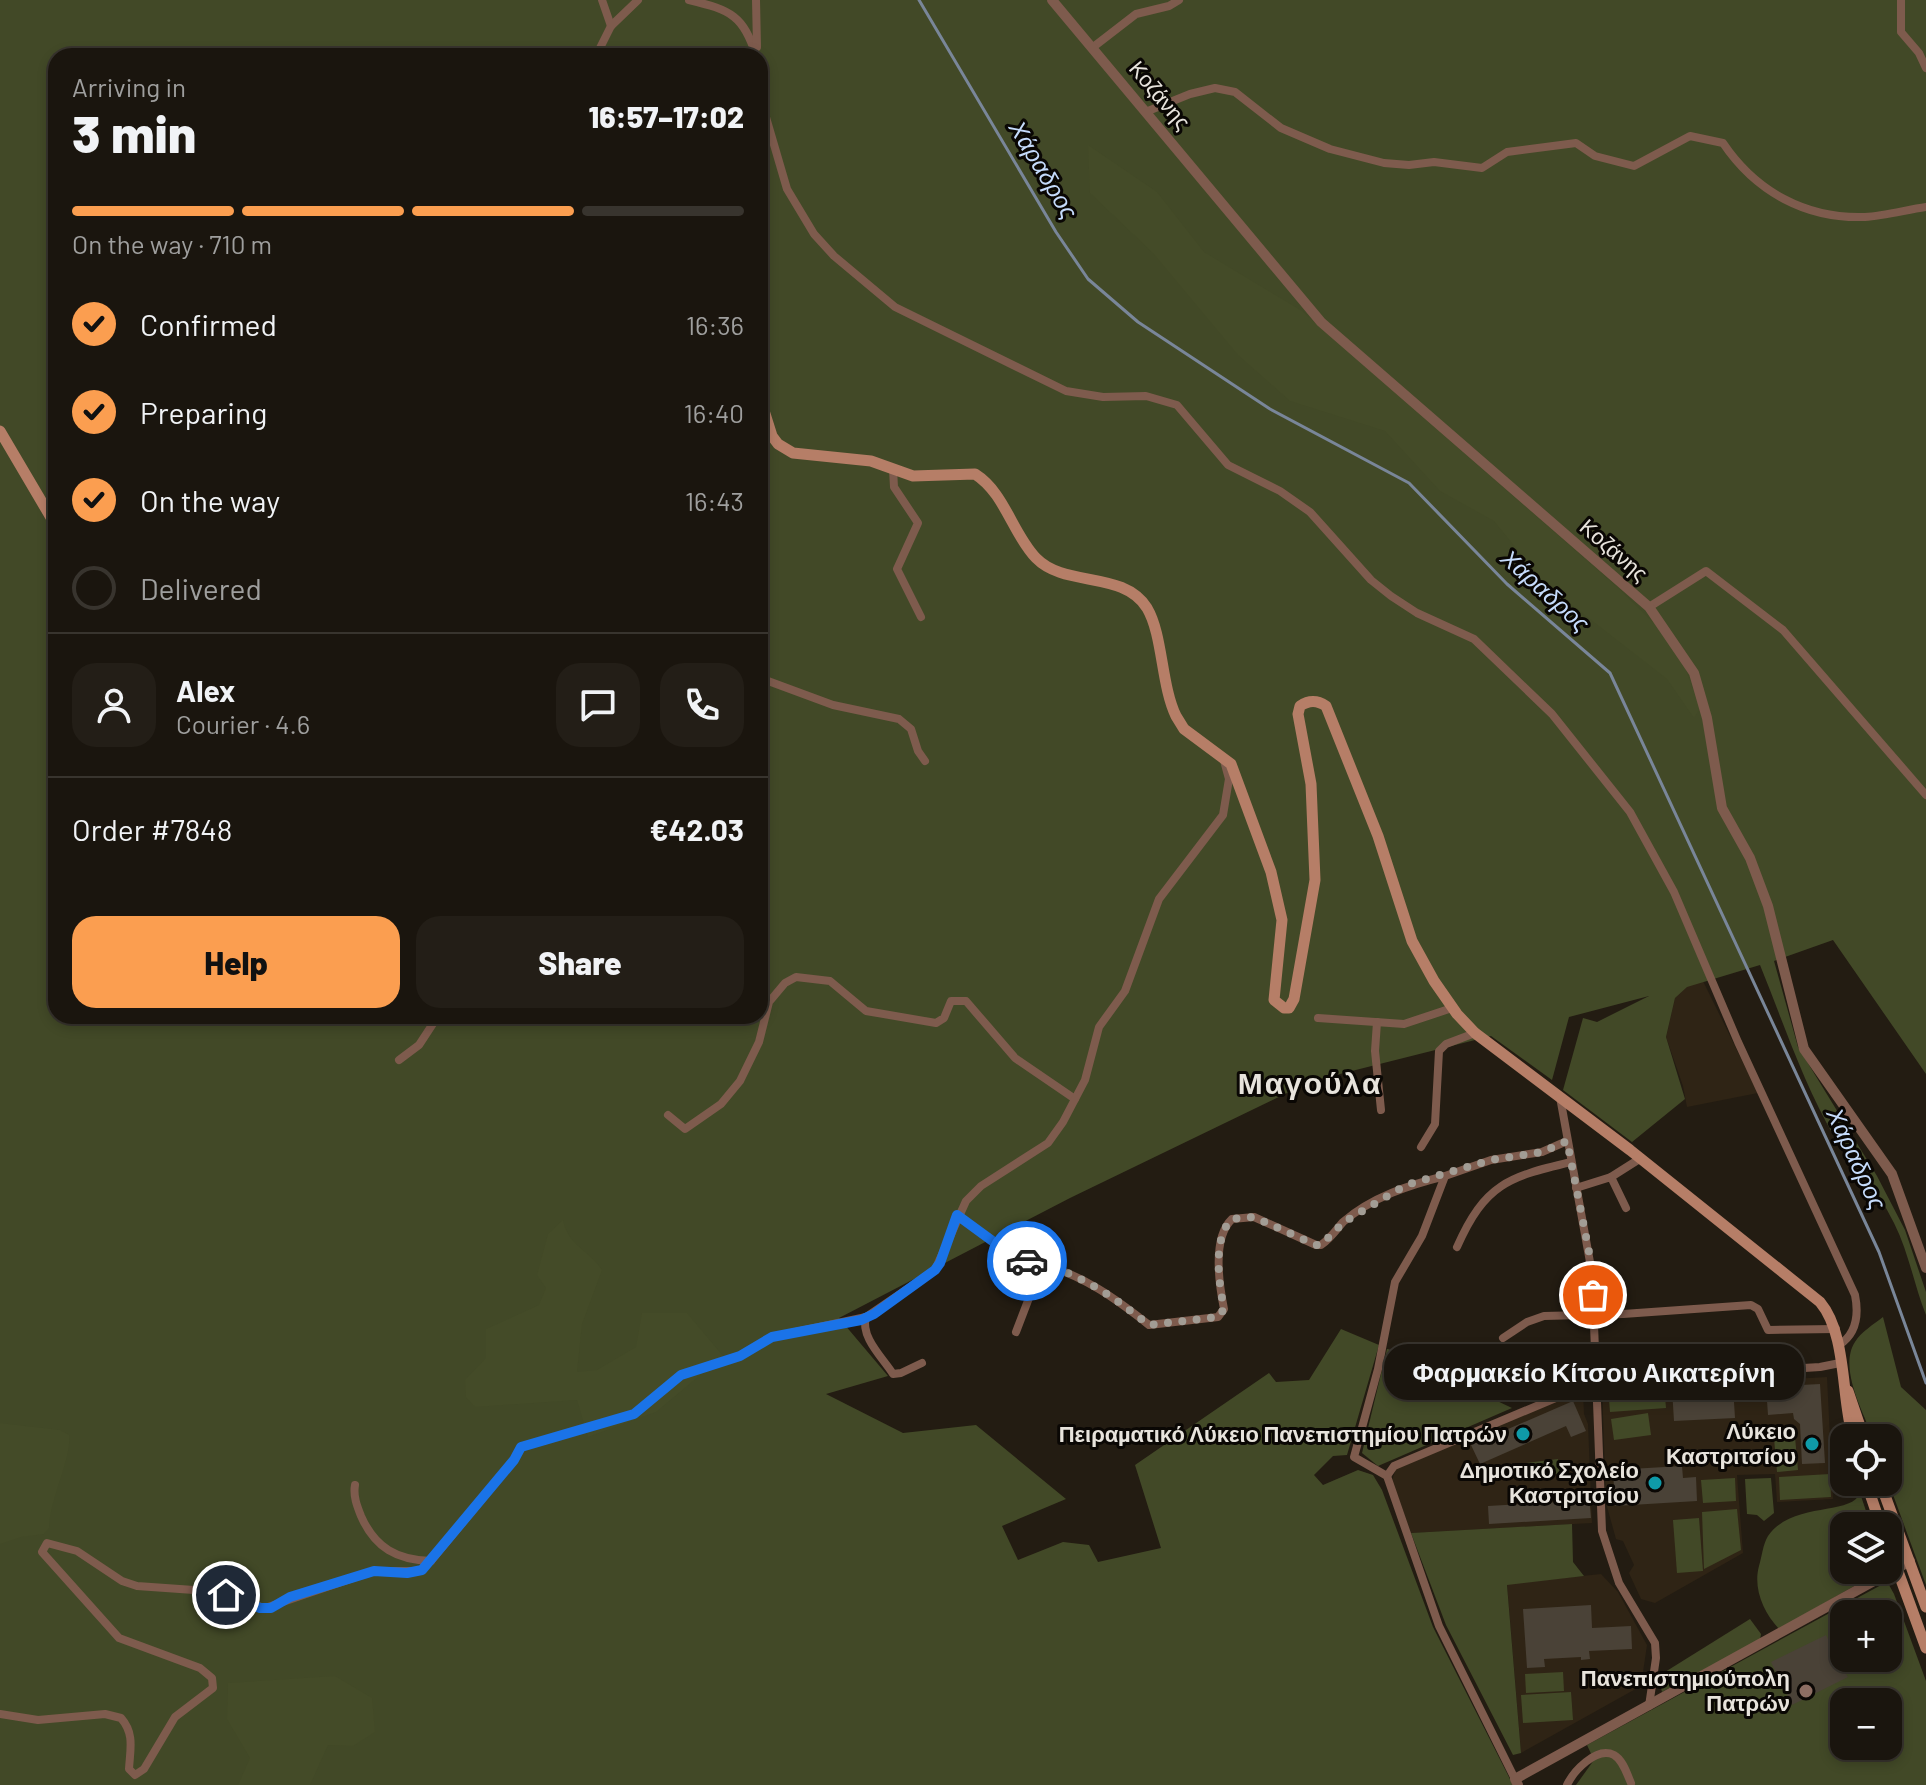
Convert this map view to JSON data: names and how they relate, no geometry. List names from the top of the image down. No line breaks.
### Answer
{"streets":{"street":["Κοζάνης"]},"districts":["Μαγούλα"],"water":["Χάραδρος"],"places":["Φαρμακείο Κίτσου Αικατερίνη","Πειραματικό Λύκειο Πανεπιστημίου Πατρών","Λύκειο Καστριτσίου","Δημοτικό Σχολείο Καστριτσίου","Πανεπιστημιούπολη Πατρών"],"page":{"heading":["3 min","Arriving in","16:57–17:02"],"panel":["Alex","Courier · 4.6","Order #7848","€42.03"],"bar":"On the way · 710 m","list":[["Confirmed","16:36"],["Preparing","16:40"],["On the way","16:43"],"Delivered"],"buttons":["Help","Share"],"bubble":"Φαρμακείο Κίτσου Αικατερίνη","map_buttons":["+","−"]}}
